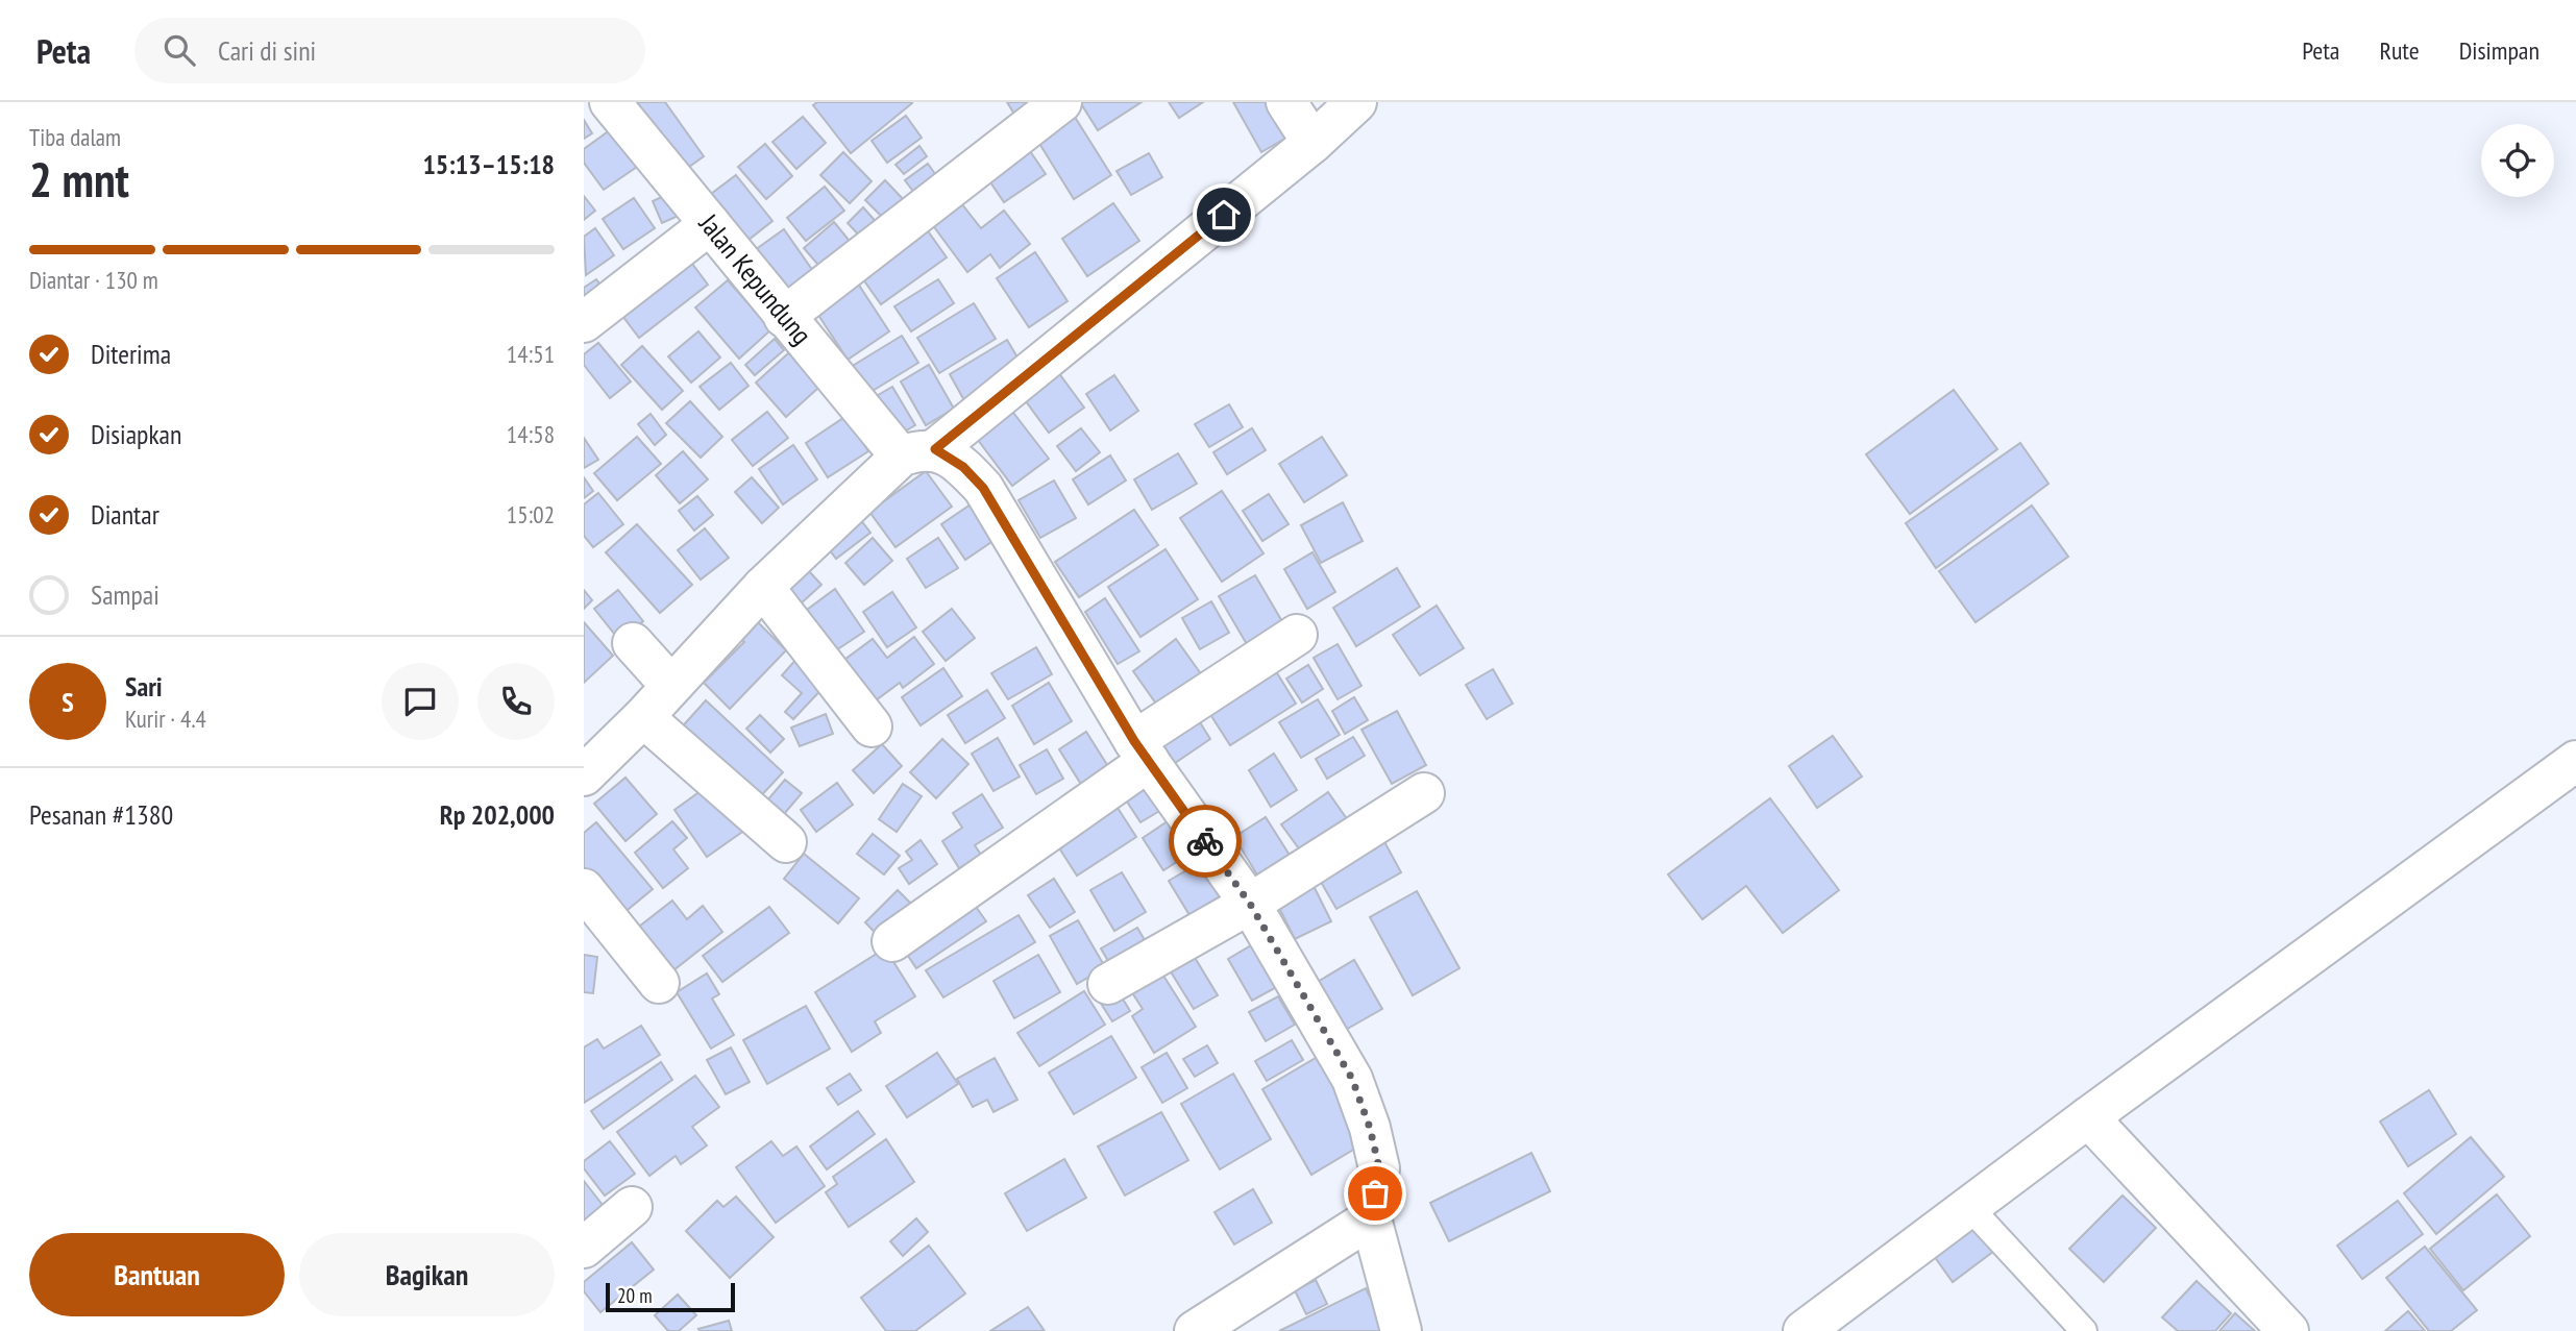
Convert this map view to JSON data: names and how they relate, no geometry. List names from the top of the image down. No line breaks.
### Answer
{"streets":{"street":["Jalan Kepundung"]},"scale_bar":"20 m","page":{"header":"Peta","search":"Cari di sini","nav":["Peta","Rute","Disimpan"],"heading":["2 mnt","Tiba dalam","15:13–15:18"],"panel":["Sari","Kurir · 4.4","Pesanan #1380","Rp 202,000"],"bar":"Diantar · 130 m","list":[["Diterima","14:51"],["Disiapkan","14:58"],["Diantar","15:02"],"Sampai"],"round":"S","buttons":["Bantuan","Bagikan"],"scale":"20 m"}}
